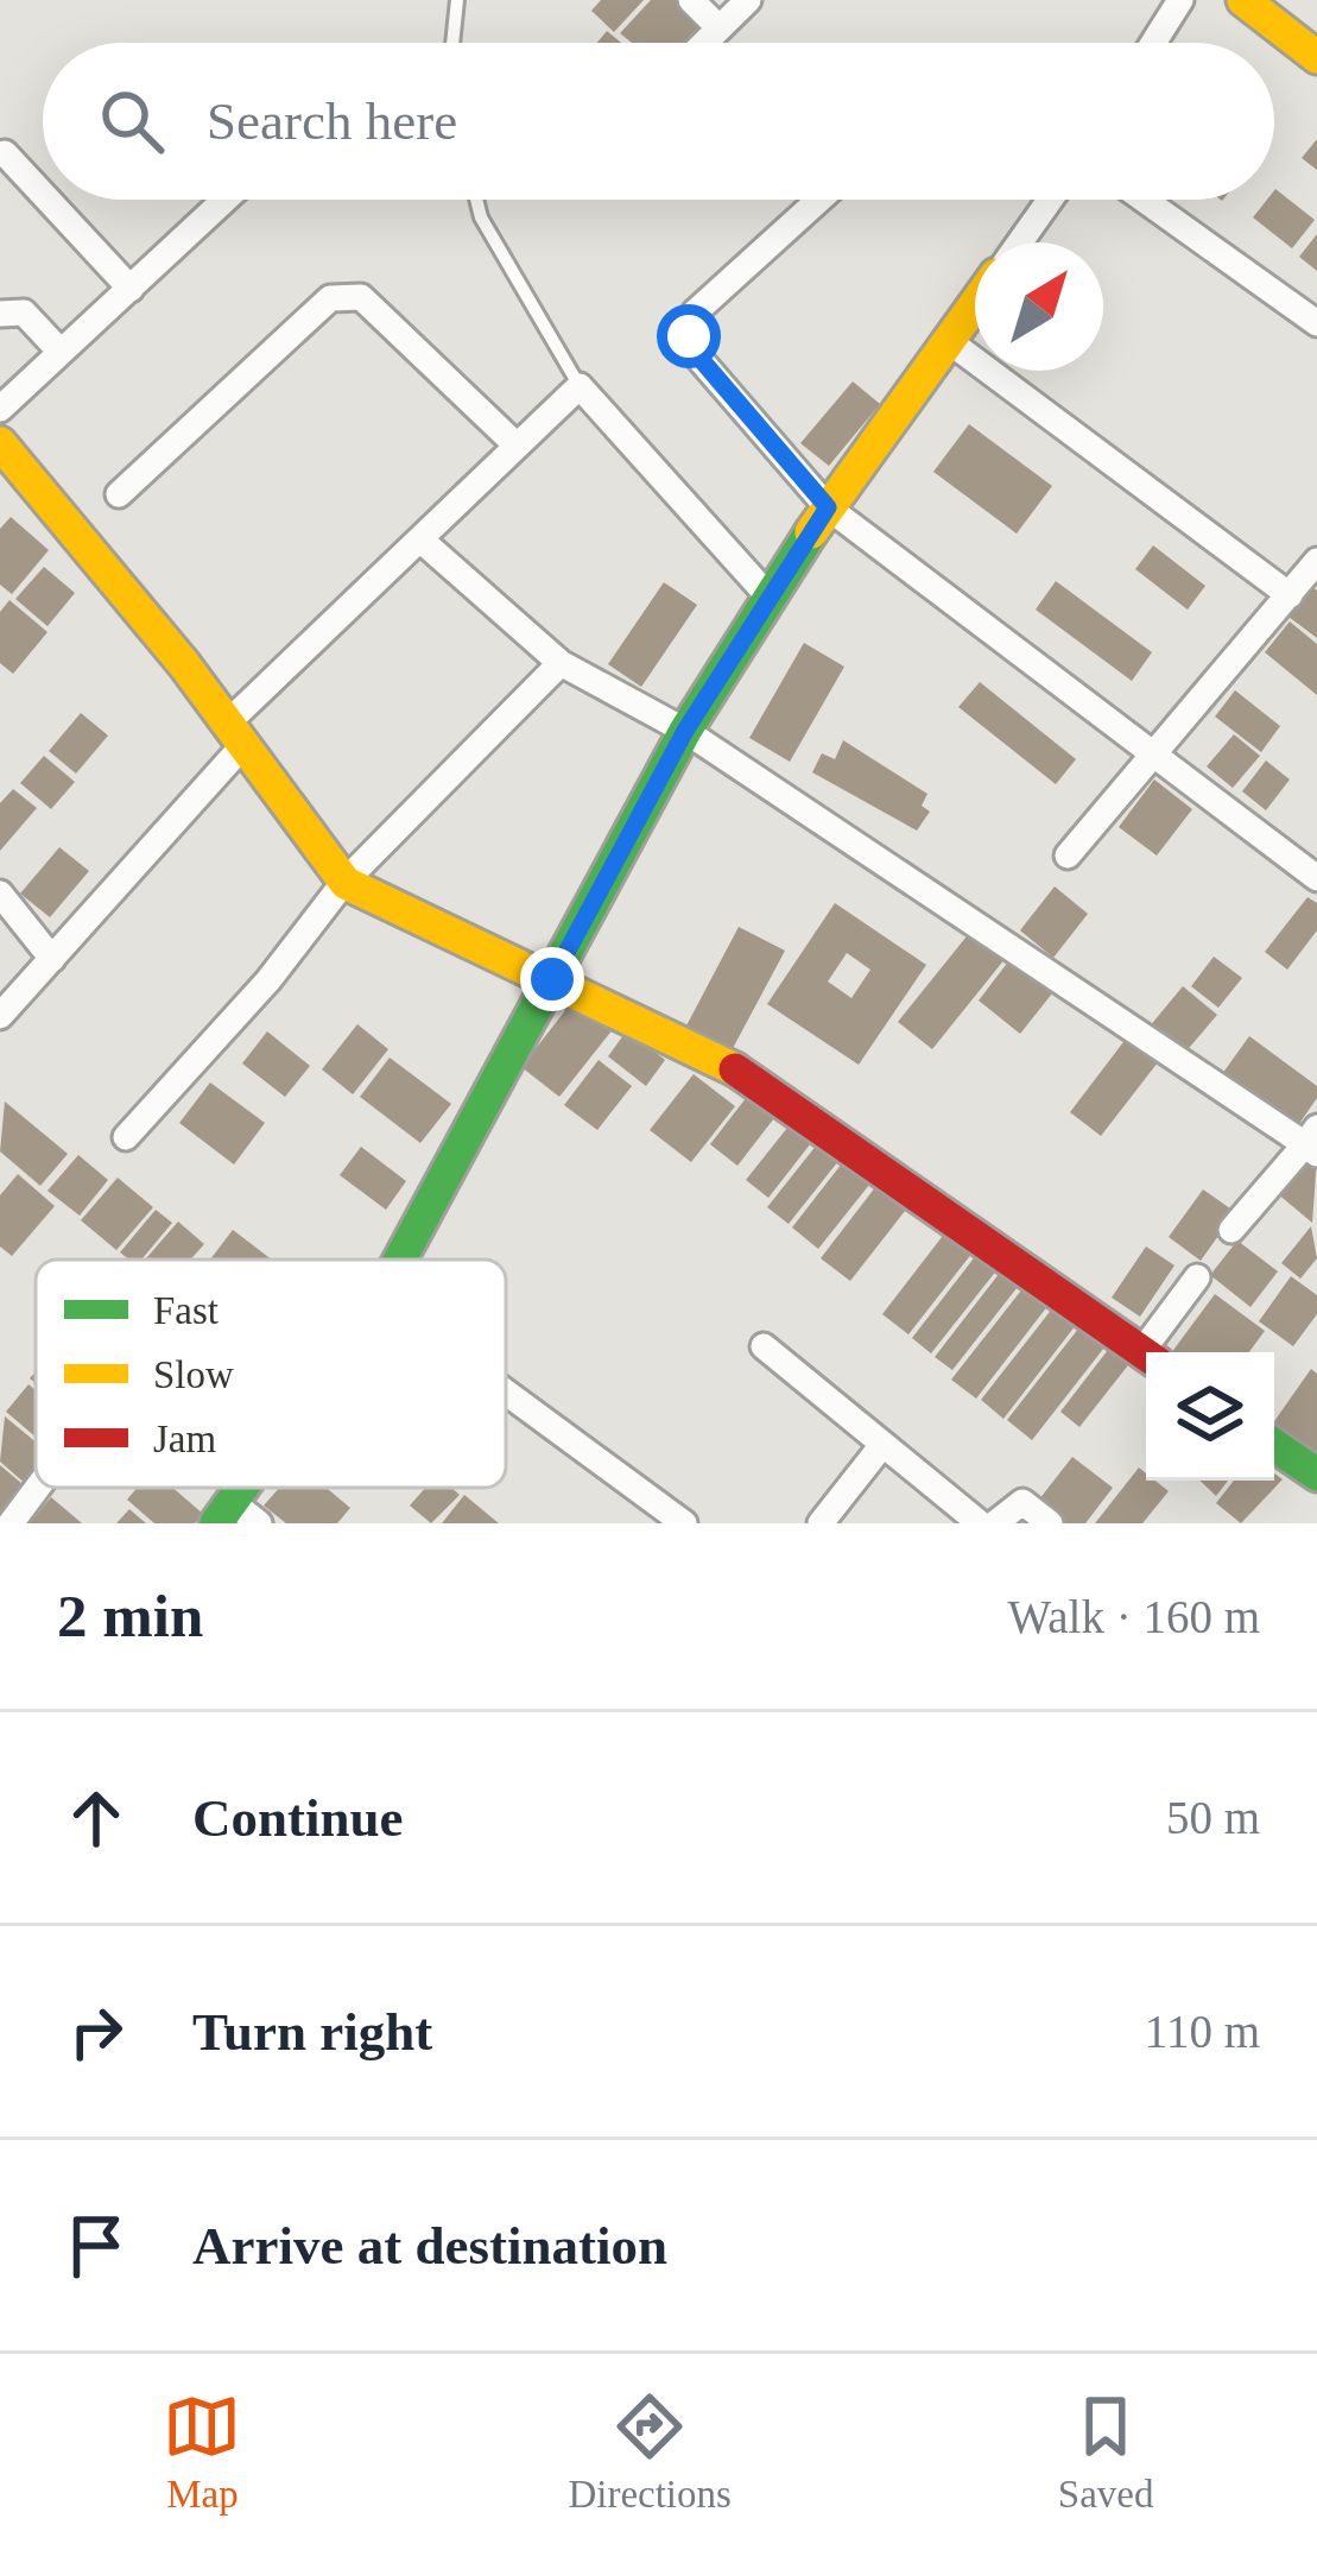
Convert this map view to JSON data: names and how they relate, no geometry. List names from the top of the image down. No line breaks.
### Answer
{"legend":["Fast","Slow","Jam"],"north":"top right","page":{"search":"Search here","heading":["2 min","Walk · 160 m"],"list":[["Continue","50 m"],["Turn right","110 m"],"Arrive at destination"],"nav":["Map","Directions","Saved"]}}
